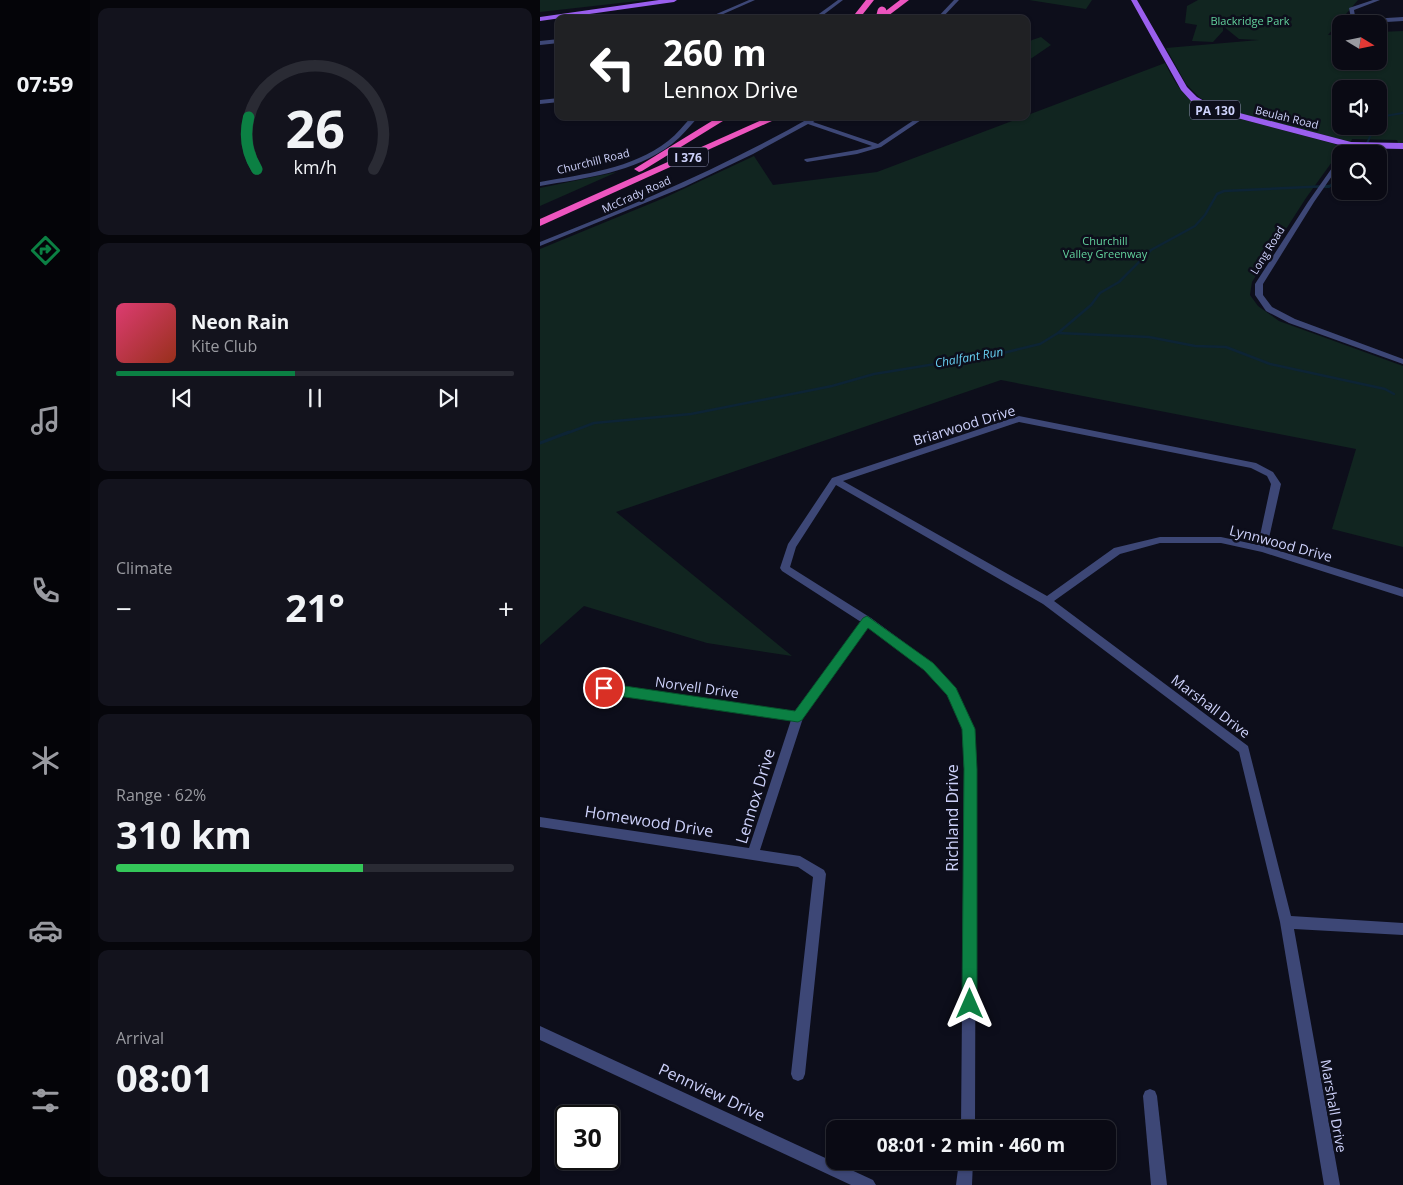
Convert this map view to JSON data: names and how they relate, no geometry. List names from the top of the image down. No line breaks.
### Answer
{"streets":{"highway":["I 376"],"main road":["PA 130","Beulah Road"],"street":["Churchill Road","McCrady Road","Long Road","Briarwood Drive","Lynnwood Drive","Norvell Drive","Marshall Drive","Lennox Drive","Richland Drive","Homewood Drive","Pennview Drive"]},"crossings":[["Briarwood Drive","Lynnwood Drive"],["Briarwood Drive","Marshall Drive"],["Briarwood Drive","Richland Drive"],["Lynnwood Drive","Marshall Drive"],["Norvell Drive","Lennox Drive"],["Marshall Drive","Richland Drive"],["Lennox Drive","Richland Drive"],["Lennox Drive","Homewood Drive"]],"water":["Chalfant Run"],"parks":["Blackridge Park","Churchill Valley Greenway"],"north":"right","page":{"tabs":"07:59","turn":["260 m","Lennox Drive"],"song":["Neon Rain","Kite Club"],"tile":["Climate",["Range · 62%","310 km"],["Arrival","08:01"]],"heat":["−","21°","+"],"limit":"30","trip":"08:01 · 2 min · 460 m","gauge":["26","km/h"]}}
